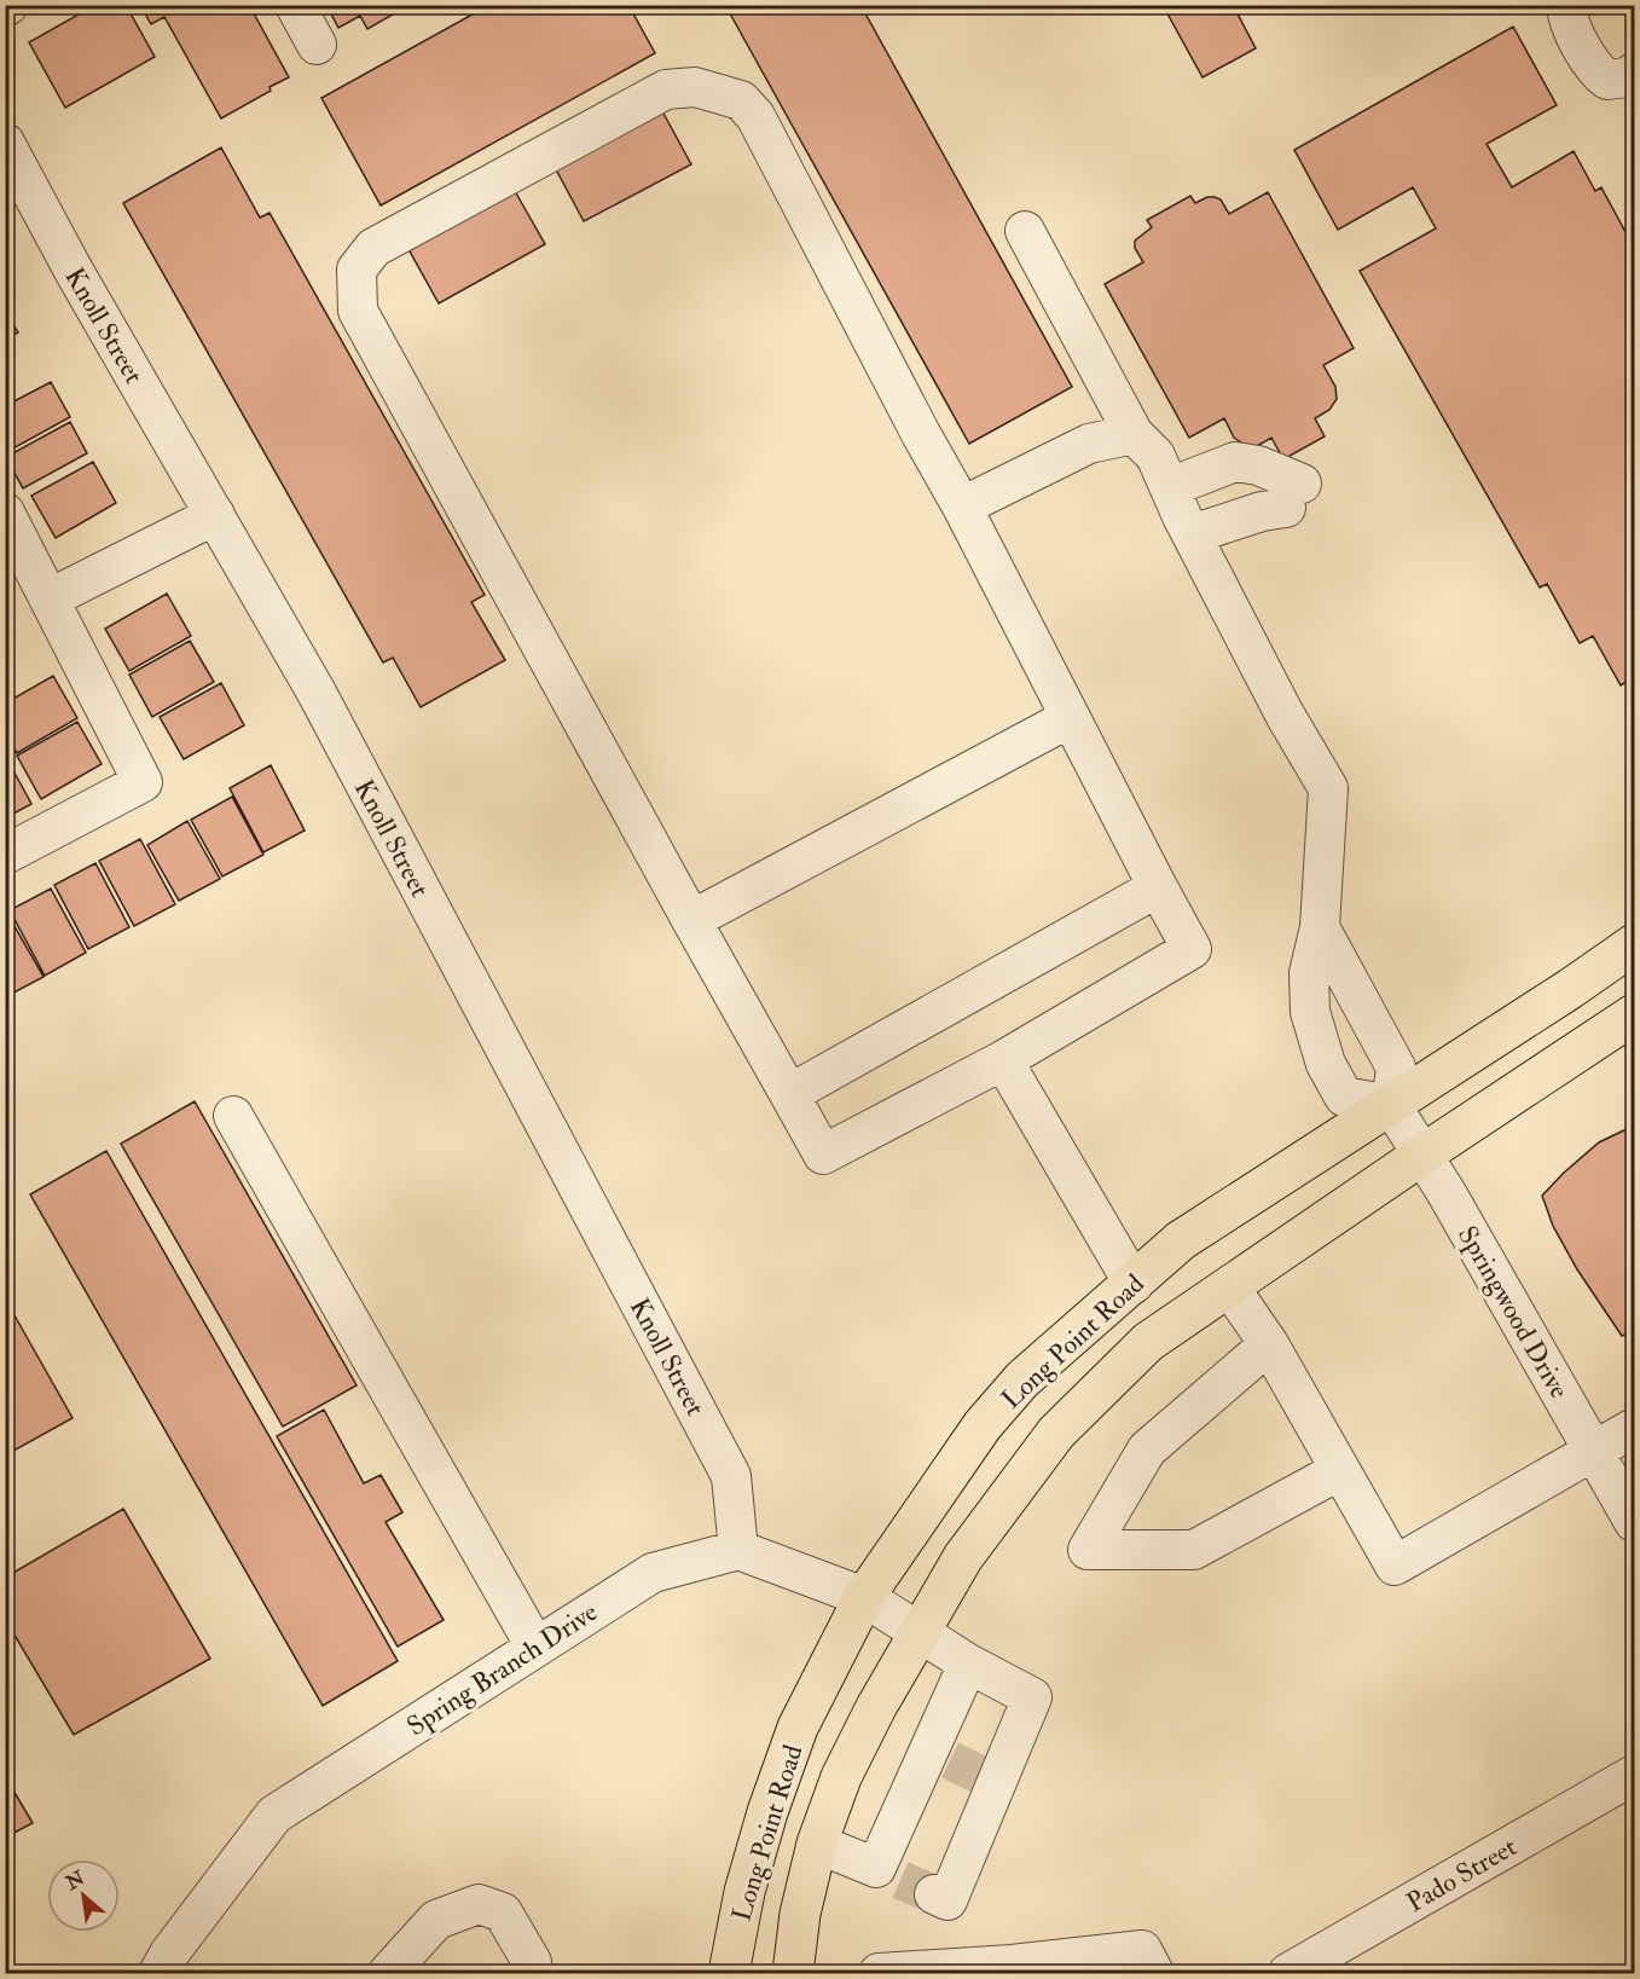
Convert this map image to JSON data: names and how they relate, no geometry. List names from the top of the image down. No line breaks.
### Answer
{"streets":{"main road":["Long Point Road"],"street":["Knoll Street","Springwood Drive","Spring Branch Drive","Pado Street"]},"crossings":[["Knoll Street","Spring Branch Drive"],["Springwood Drive","Long Point Road"]],"north":"top left"}
